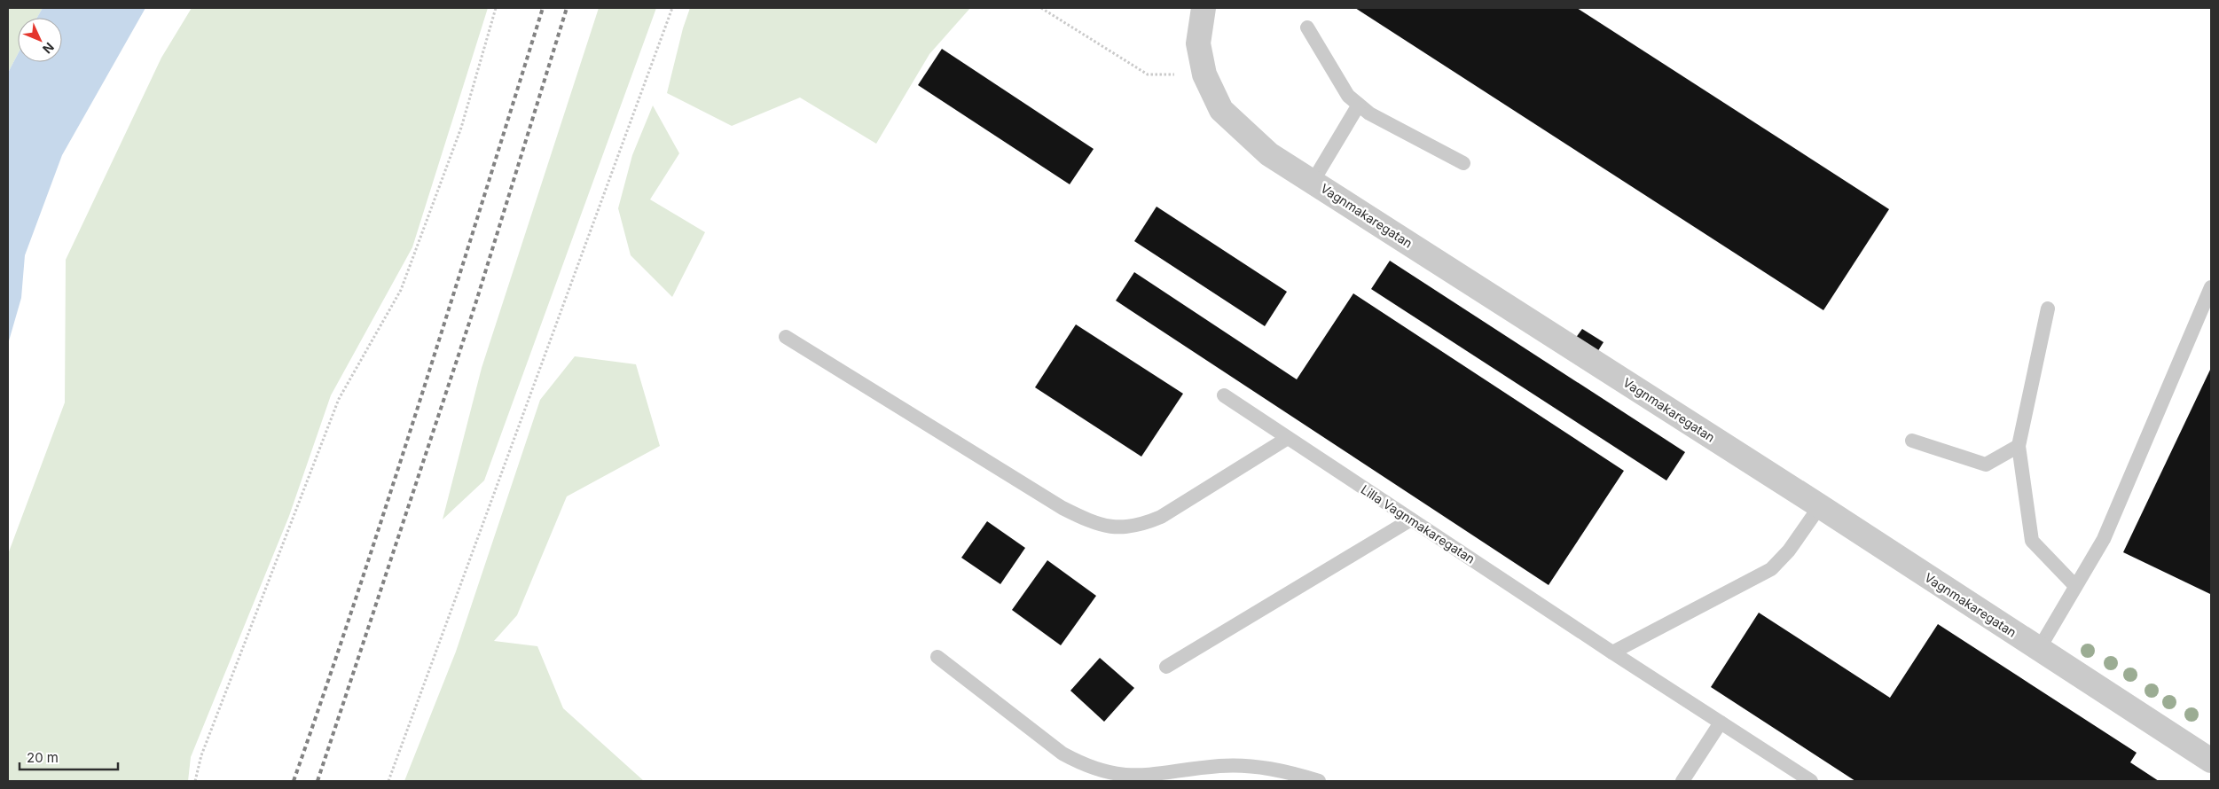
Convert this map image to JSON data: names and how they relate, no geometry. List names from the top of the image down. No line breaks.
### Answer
{"streets":{"street":["Vagnmakaregatan"],"lane":["Lilla Vagnmakaregatan"]},"scale_bar":"20 m","north":"bottom right"}
